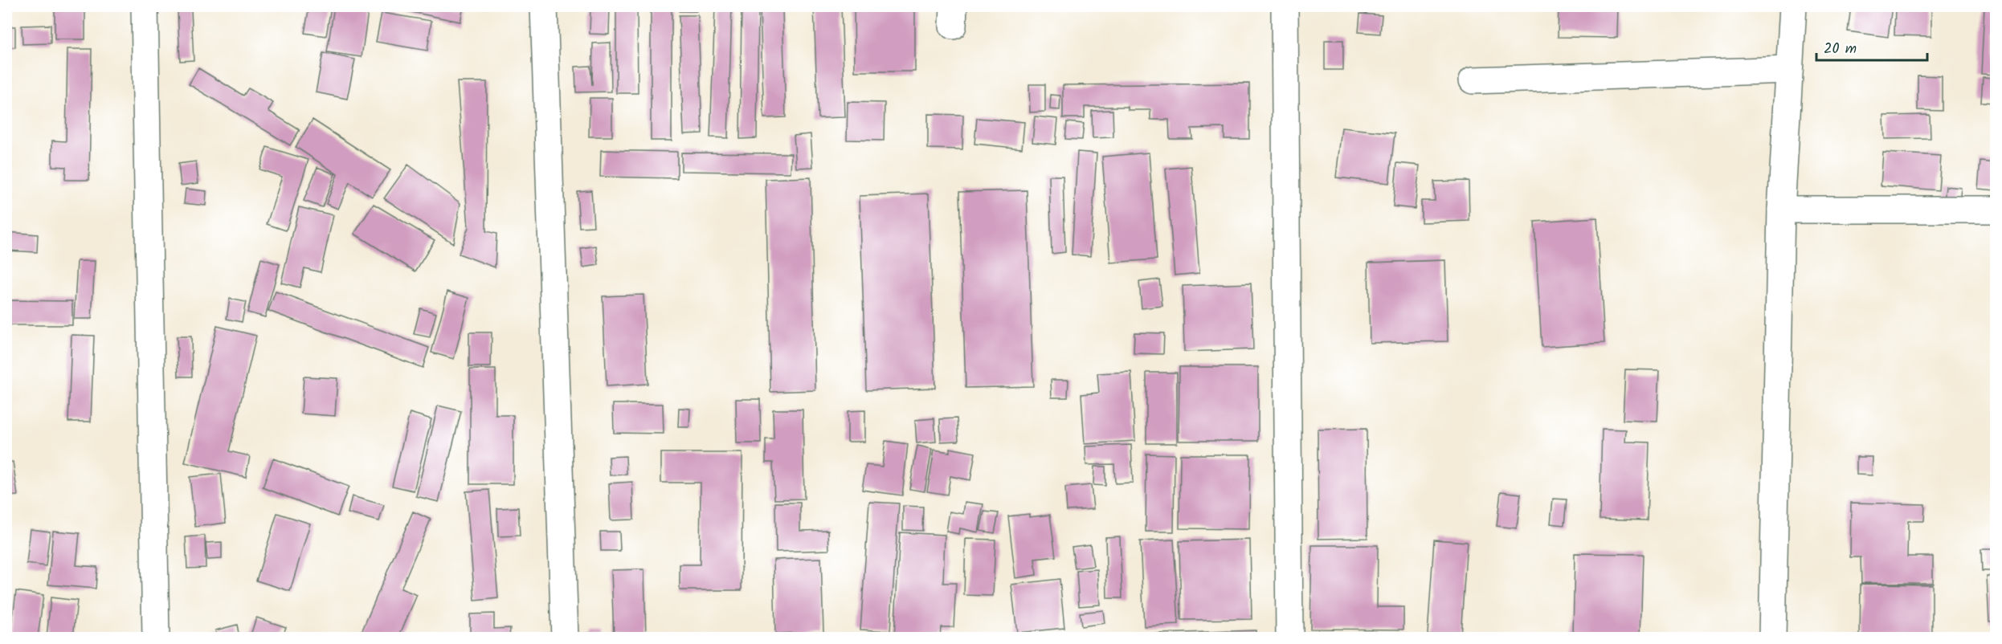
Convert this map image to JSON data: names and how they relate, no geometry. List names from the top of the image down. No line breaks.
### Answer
{"scale_bar":"20 m"}
